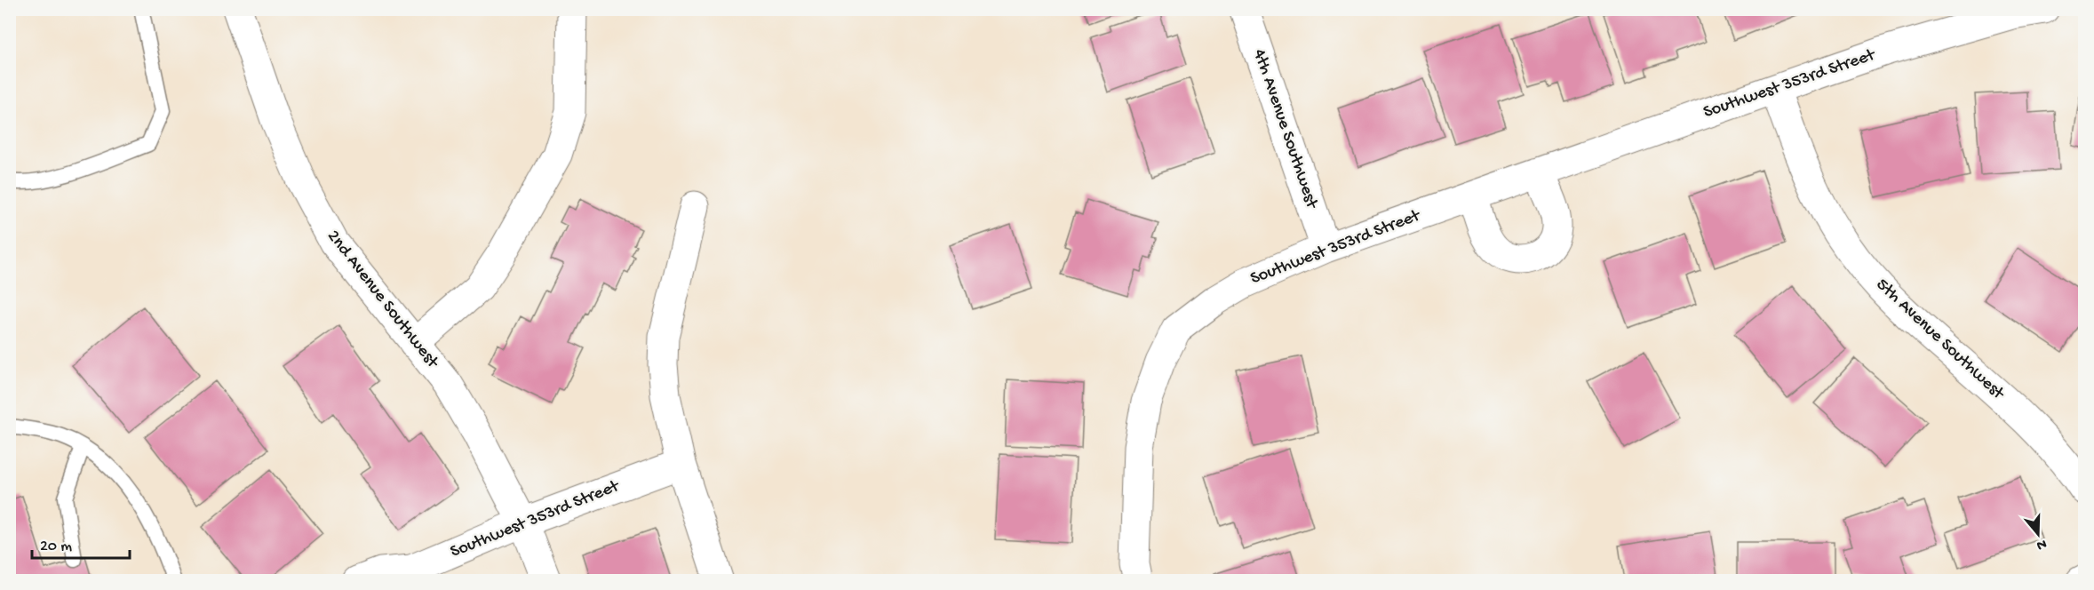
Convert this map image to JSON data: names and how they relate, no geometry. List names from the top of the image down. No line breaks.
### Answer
{"streets":{"street":["Southwest 353rd Street","4th Avenue Southwest","2nd Avenue Southwest","5th Avenue Southwest"]},"crossings":[["Southwest 353rd Street","4th Avenue Southwest"],["Southwest 353rd Street","2nd Avenue Southwest"],["Southwest 353rd Street","5th Avenue Southwest"]],"scale_bar":"20 m","north":"bottom"}
